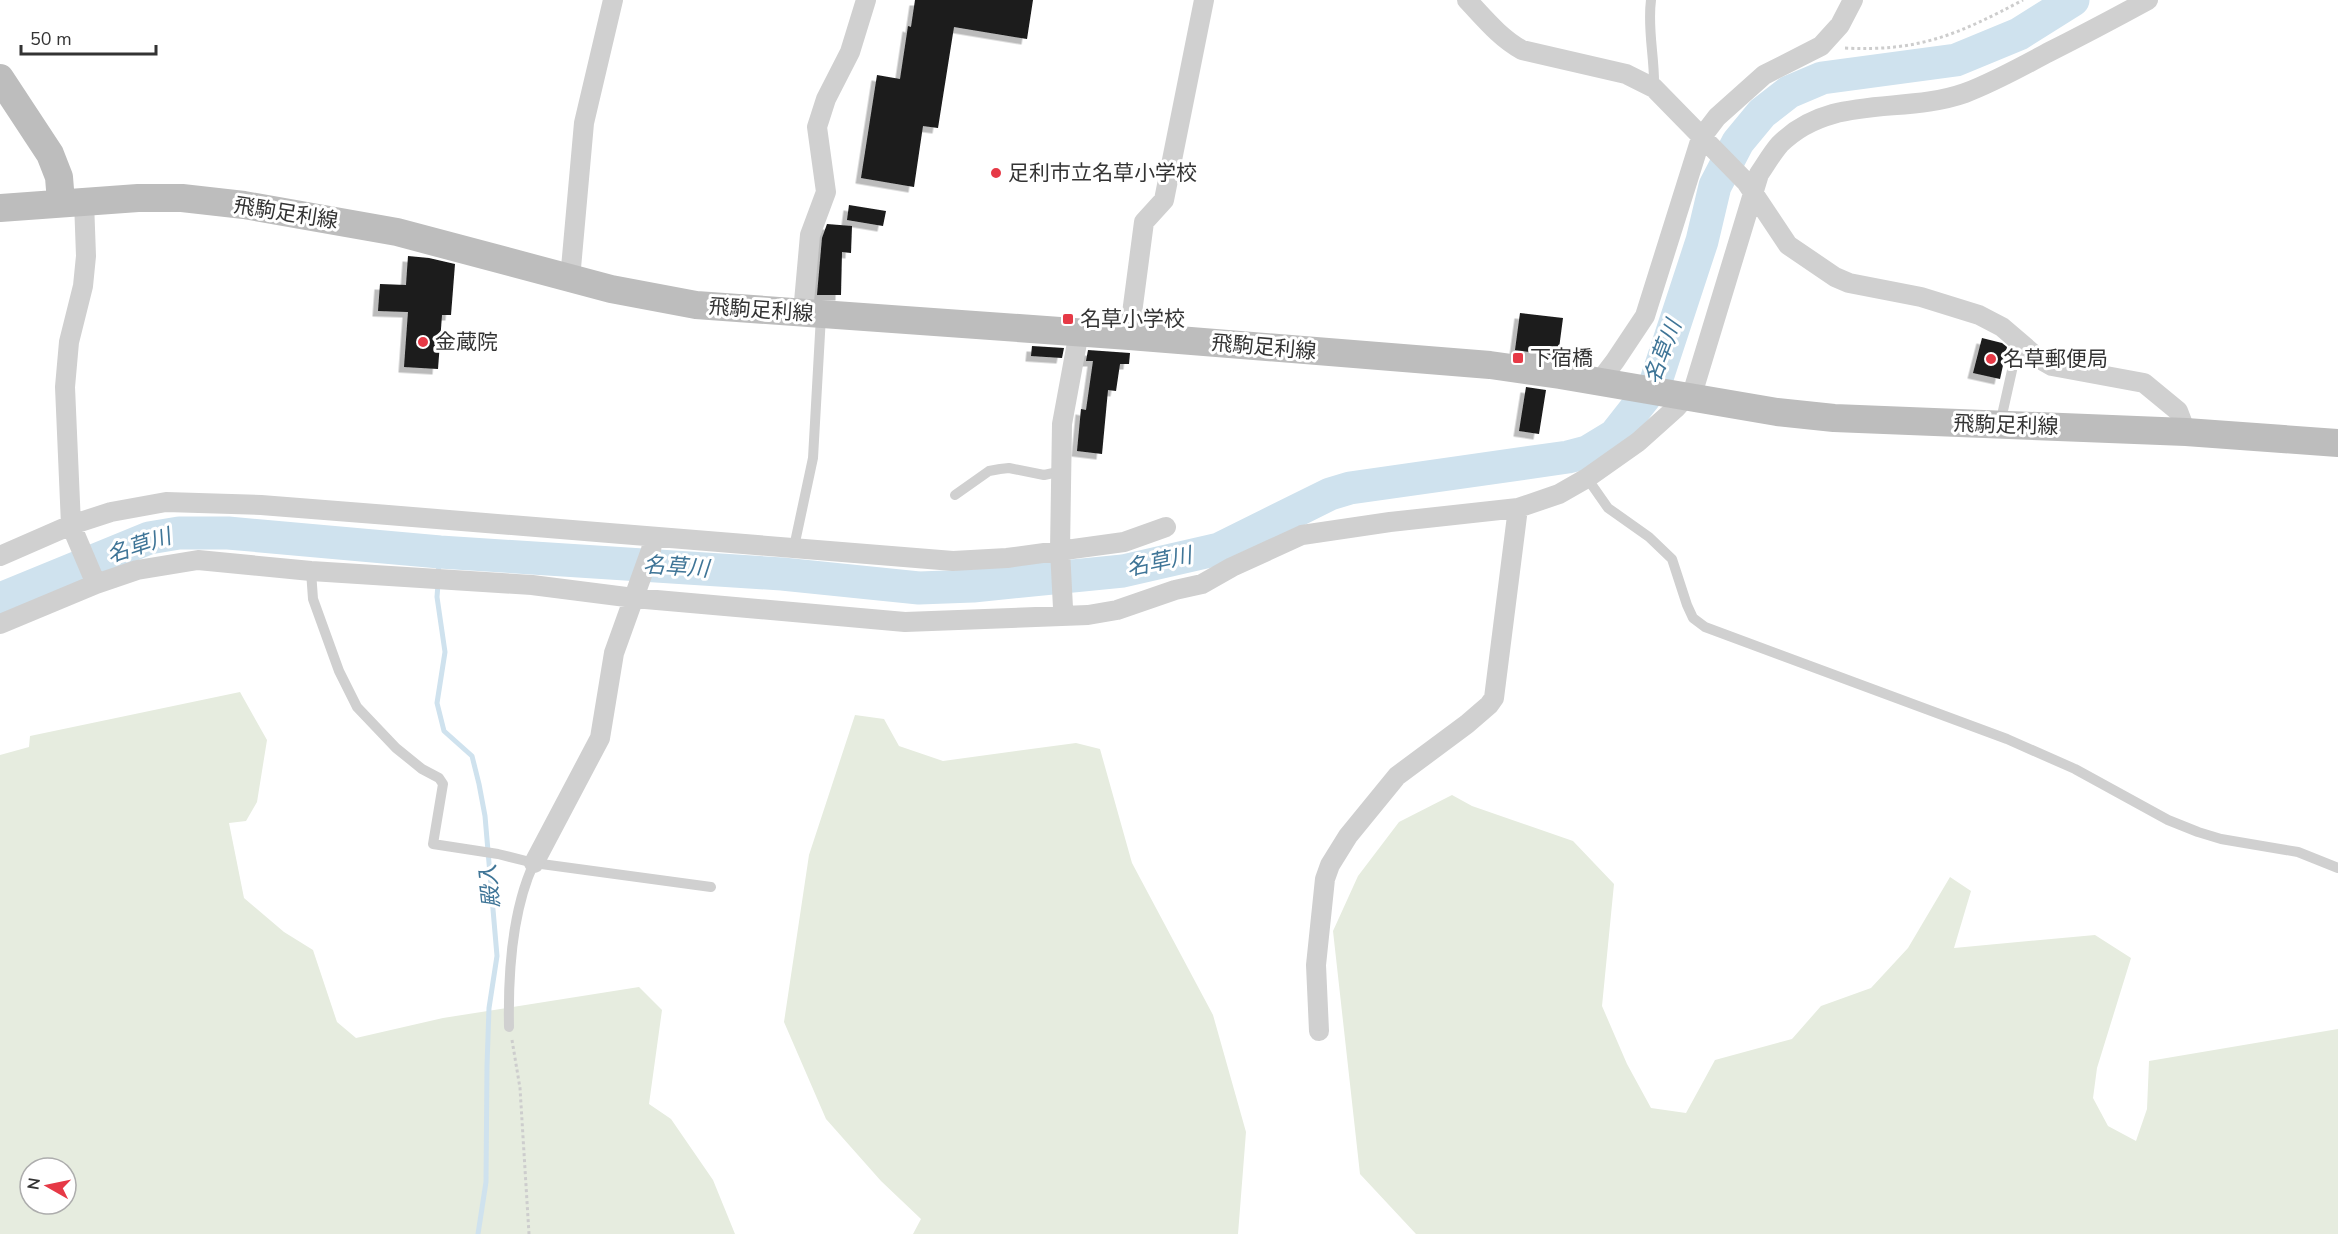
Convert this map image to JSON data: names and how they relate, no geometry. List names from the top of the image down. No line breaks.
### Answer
{"streets":{"main road":["飛駒足利線"]},"water":["名草川","殿入"],"places":{"other":["足利市立名草小学校","金蔵院","名草郵便局"],"transit":["名草小学校","下宿橋"]},"scale_bar":"50 m","north":"left"}
